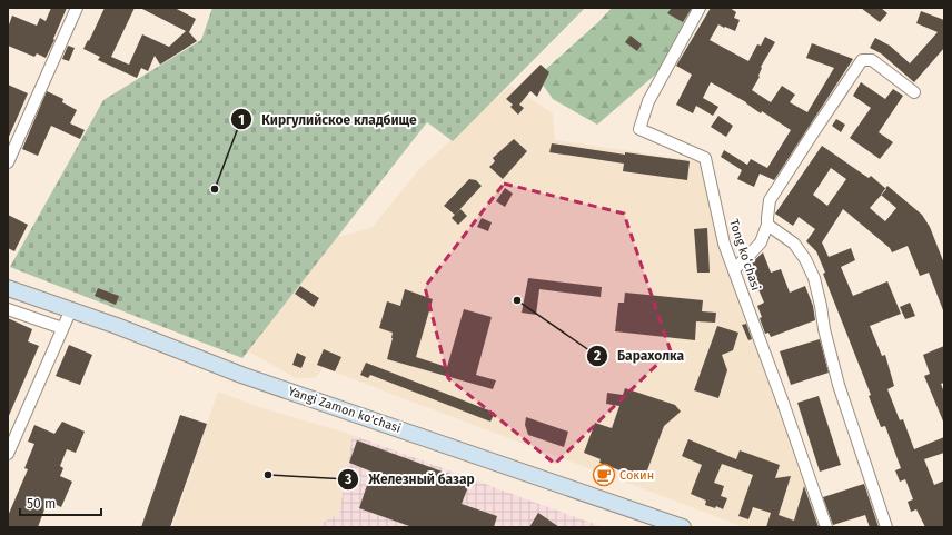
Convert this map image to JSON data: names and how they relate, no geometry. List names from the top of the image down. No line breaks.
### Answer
{"streets":{"street":["Tong koʻchasi","Yangi Zamon ko'chasi"]},"places":{"other":["Киргулийское кладбище","Барахолка","Железный базар"],"cafe":["Сокин"]},"scale_bar":"50 m"}
